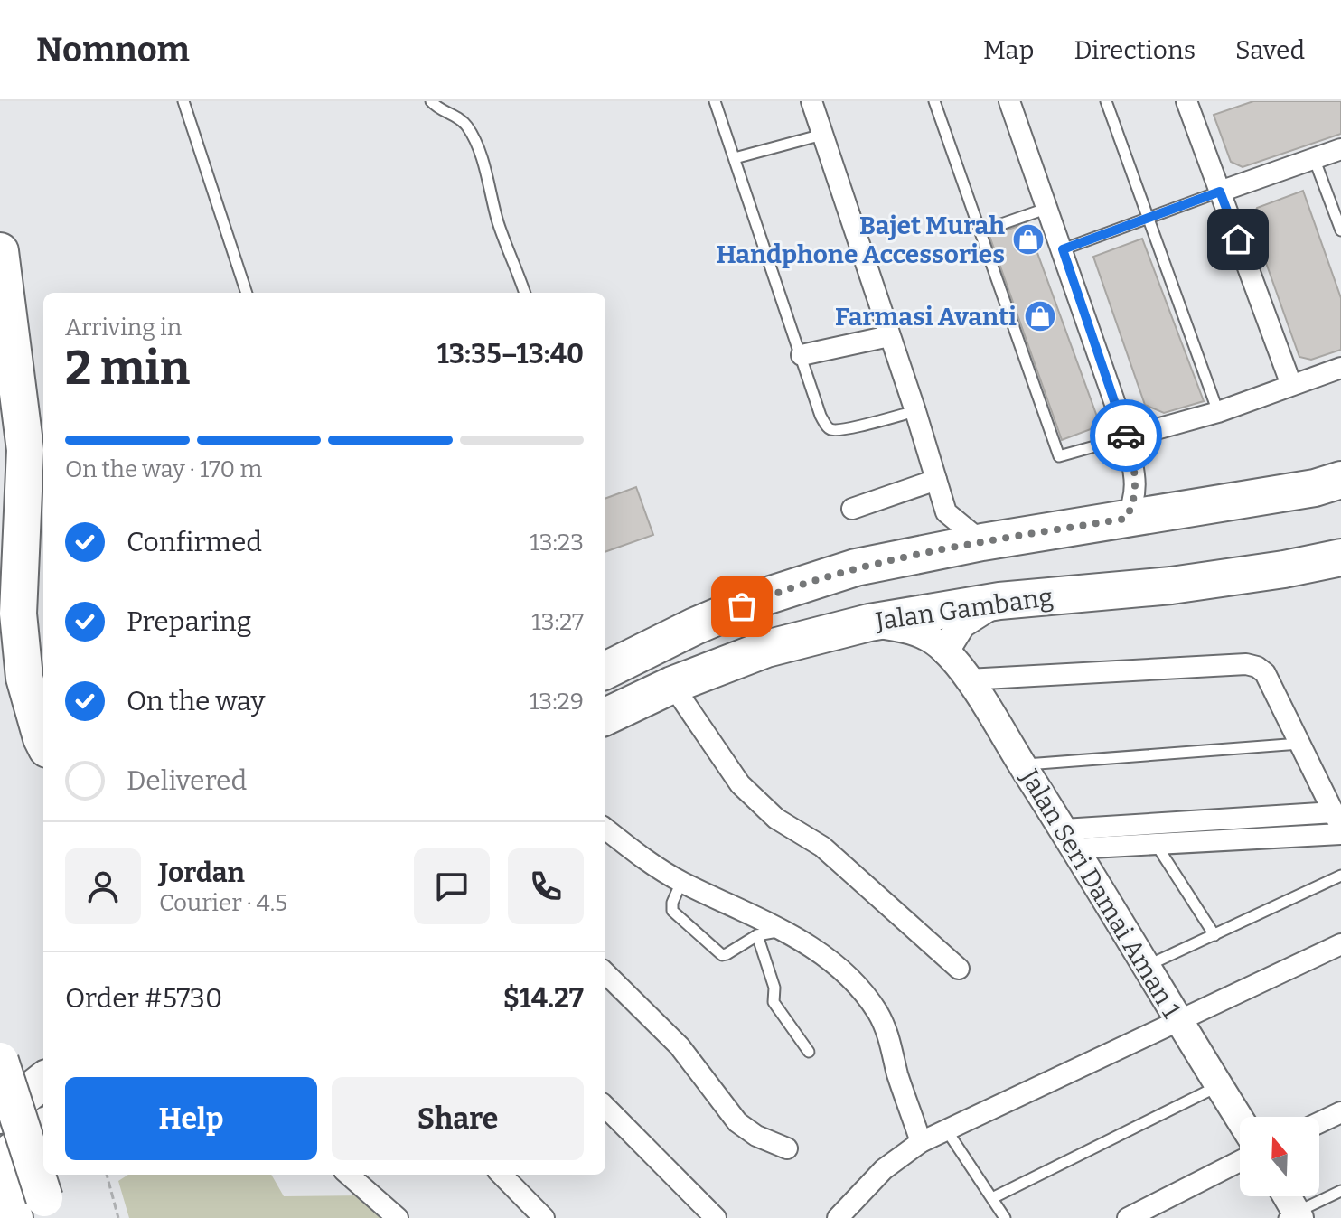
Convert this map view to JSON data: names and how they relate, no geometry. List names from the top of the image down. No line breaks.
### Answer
{"streets":{"highway":["Jalan Gambang"],"street":["Jalan Seri Damai Aman 1"]},"crossings":[["Jalan Gambang","Jalan Seri Damai Aman 1"]],"places":{"shop":["Bajet Murah Handphone Accessories","Farmasi Avanti"]},"north":"top","page":{"header":"Nomnom","nav":["Map","Directions","Saved"],"heading":["2 min","Arriving in","13:35–13:40"],"panel":["Jordan","Courier · 4.5","Order #5730","$14.27"],"bar":"On the way · 170 m","list":[["Confirmed","13:23"],["Preparing","13:27"],["On the way","13:29"],"Delivered"],"buttons":["Help","Share"]}}
